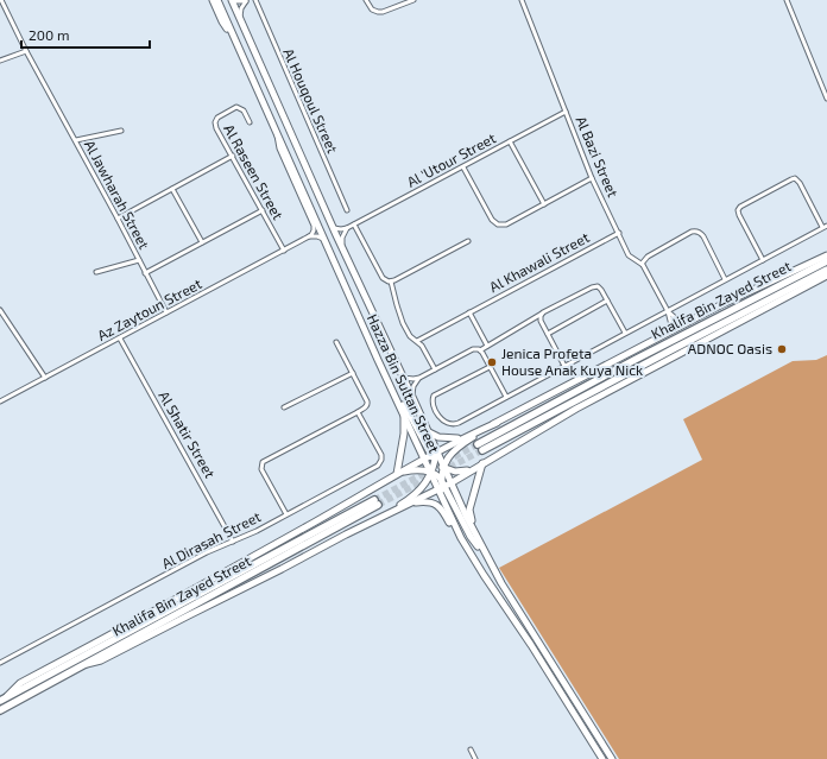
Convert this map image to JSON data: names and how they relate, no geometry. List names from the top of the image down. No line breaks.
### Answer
{"streets":{"highway":["Khalifa Bin Zayed Street"],"main road":["Hazza Bin Sultan Street"],"street":["Al Houqoul Street","Al Bazi Street","Al 'Utour Street","Al Raseen Street","Al Jawharah Street","Al Khawali Street","Az Zaytoun Street","Al Shatir Street","Al Dirasah Street"]},"crossings":[["Al Bazi Street","Al 'Utour Street"],["Al Bazi Street","Al Khawali Street"],["Al Raseen Street","Az Zaytoun Street"],["Al Jawharah Street","Az Zaytoun Street"],["Az Zaytoun Street","Al Shatir Street"],["Al Shatir Street","Al Dirasah Street"]],"places":["ADNOC Oasis","Jenica Profeta House Anak Kuya Nick"],"scale_bar":"200 m"}
